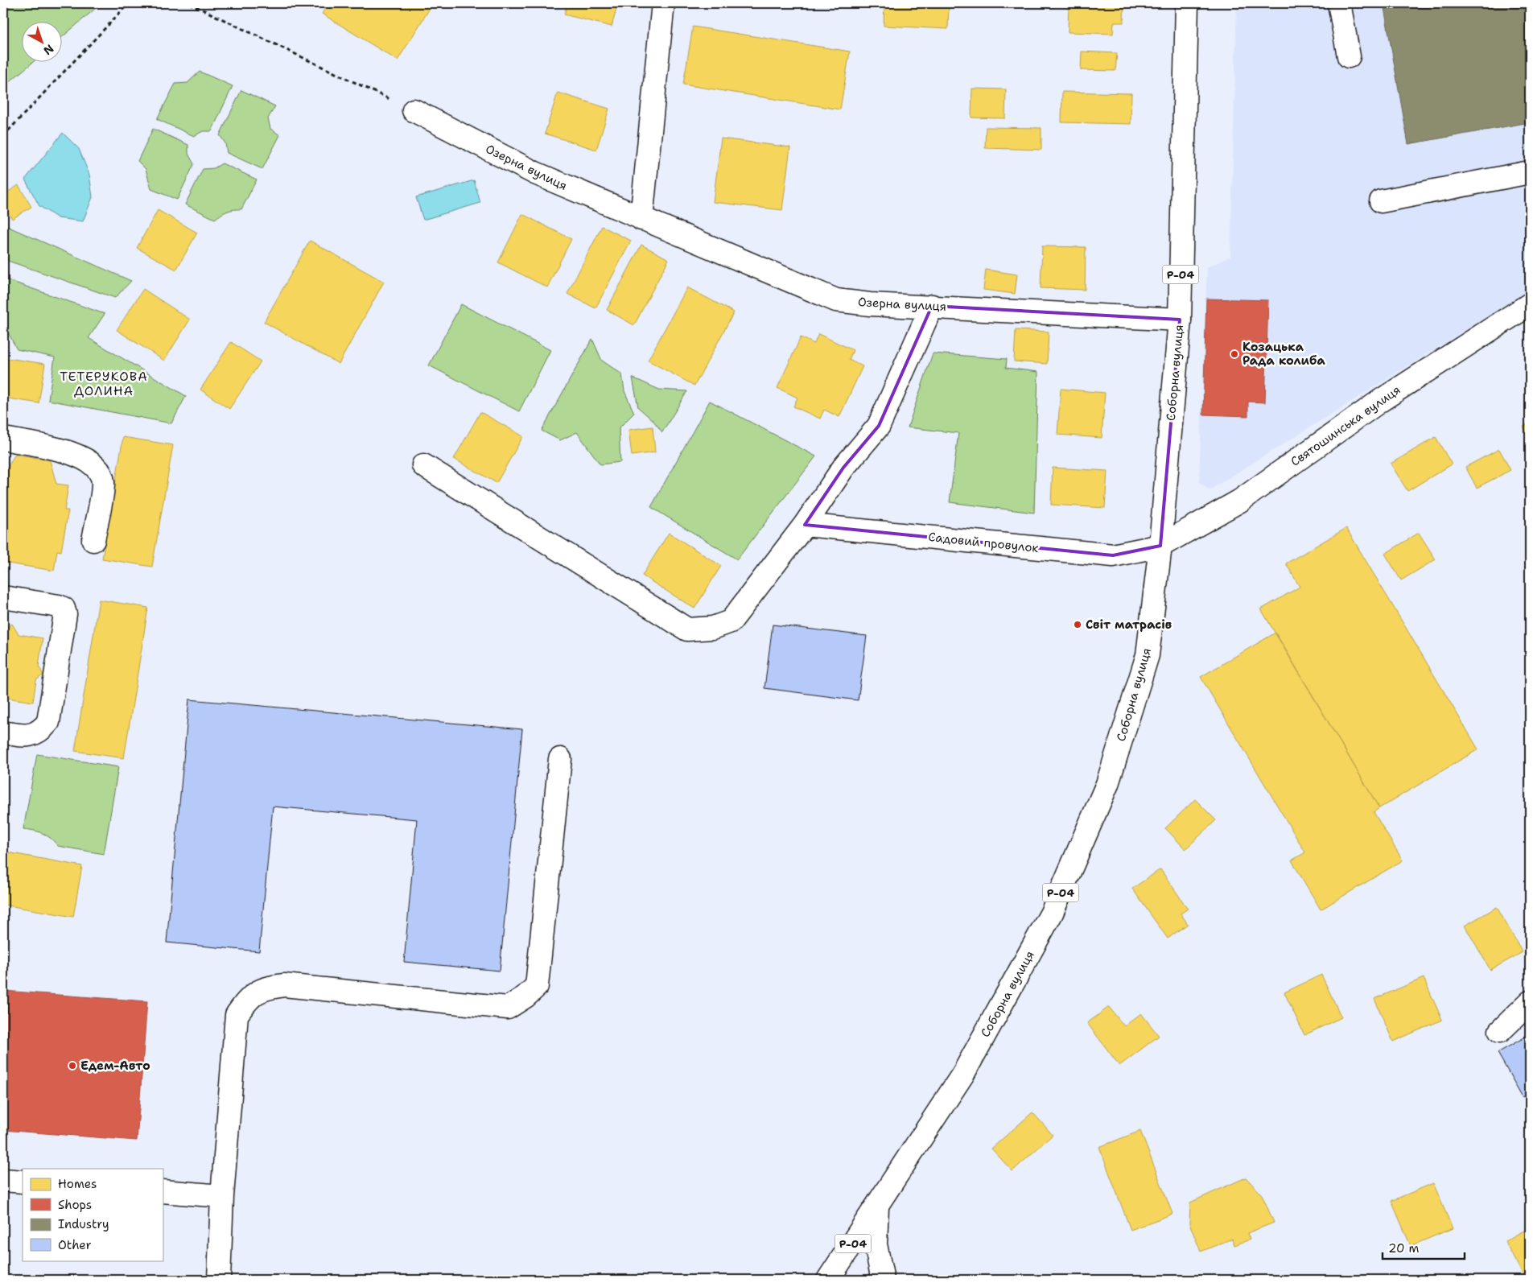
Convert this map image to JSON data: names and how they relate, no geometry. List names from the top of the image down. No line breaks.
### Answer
{"streets":{"street":["Озерна вулиця","Р-04","Соборна вулиця","Святошинська вулиця","Садовий провулок"]},"crossings":[["Озерна вулиця","Соборна вулиця"],["Р-04","Соборна вулиця"],["Соборна вулиця","Святошинська вулиця"],["Соборна вулиця","Садовий провулок"],["Святошинська вулиця","Садовий провулок"]],"districts":["ТЕТЕРУКОВА ДОЛИНА"],"places":["Козацька Рада колиба","Світ матрасів","Едем-Авто"],"legend":["Homes","Shops","Industry","Other"],"scale_bar":"20 m","north":"bottom right"}
